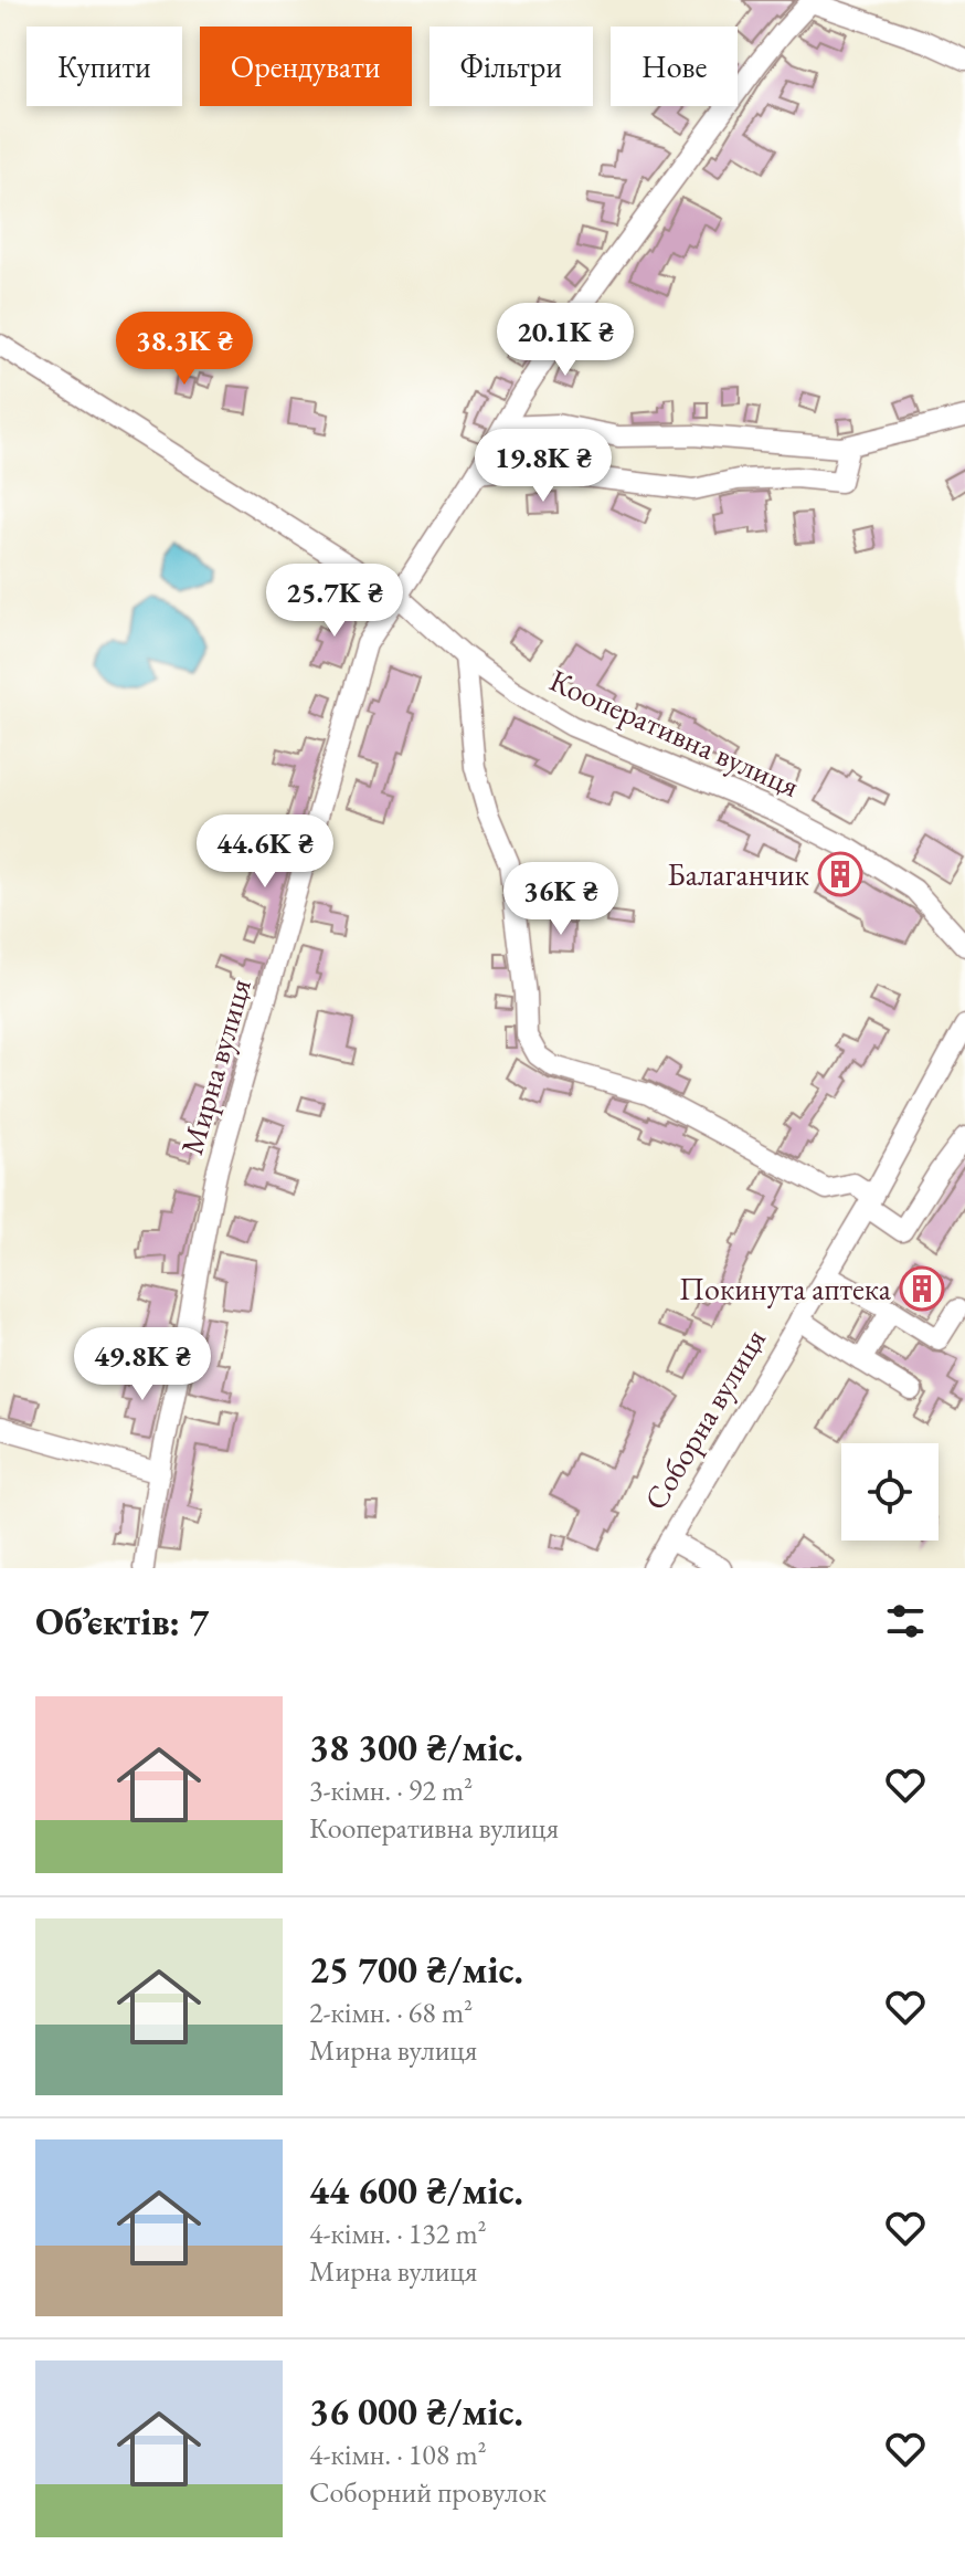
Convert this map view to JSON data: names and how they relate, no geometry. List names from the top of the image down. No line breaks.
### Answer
{"streets":{"street":["Кооперативна вулиця","Мирна вулиця","Соборна вулиця"]},"crossings":[["Кооперативна вулиця","Мирна вулиця"]],"places":{"building":["Балаганчик","Покинута аптека"]},"page":{"chip":["Купити","Орендувати","Фільтри","Нове"],"price":["20.1K ₴","38.3K ₴","19.8K ₴","25.7K ₴","44.6K ₴","36K ₴","49.8K ₴"],"heading":"Об’єктів: 7","list":[{"name":"38 300 ₴/міс.","note":"3-кімн. · 92 m² · Кооперативна вулиця"},{"name":"25 700 ₴/міс.","note":"2-кімн. · 68 m² · Мирна вулиця"},{"name":"44 600 ₴/міс.","note":"4-кімн. · 132 m² · Мирна вулиця"},{"name":"36 000 ₴/міс.","note":"4-кімн. · 108 m² · Соборний провулок"}]}}
